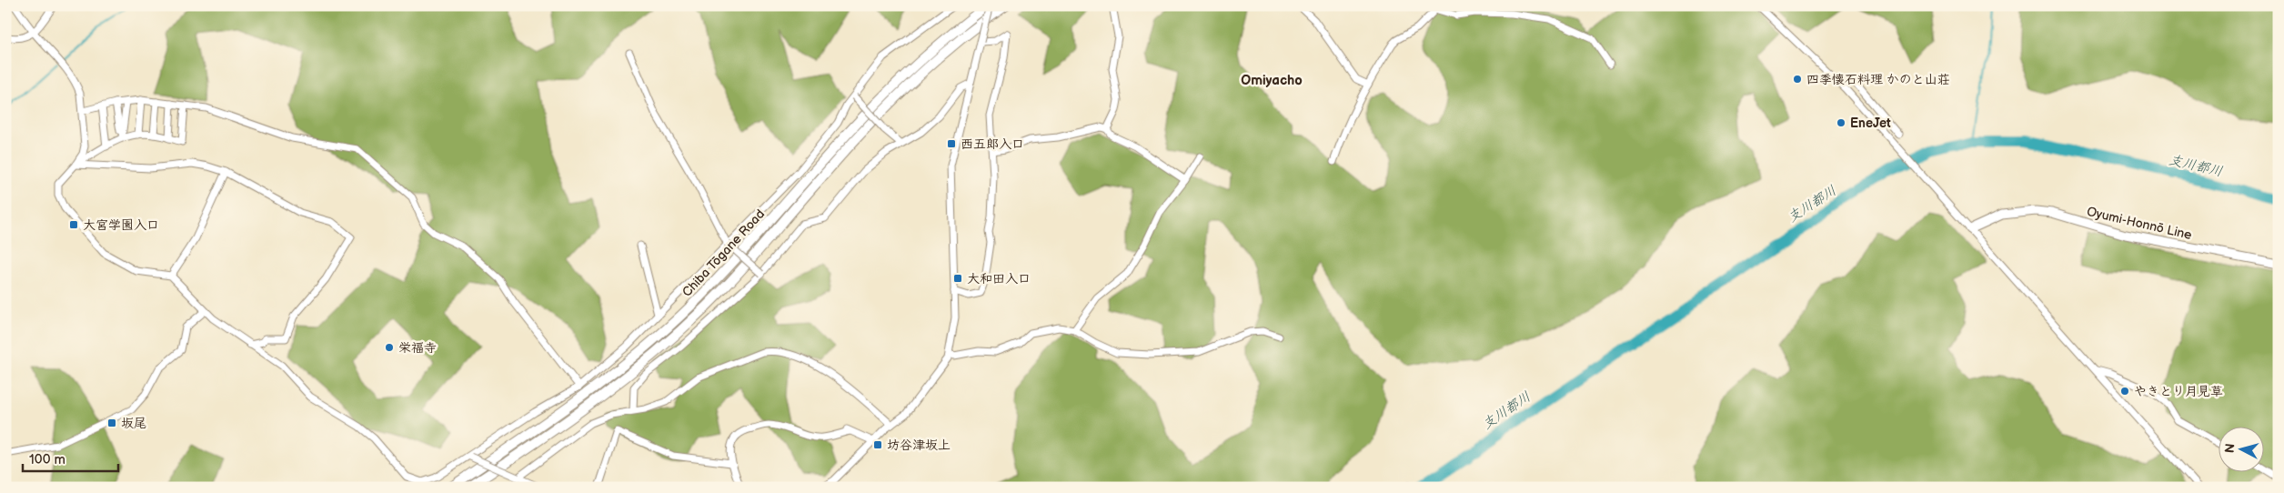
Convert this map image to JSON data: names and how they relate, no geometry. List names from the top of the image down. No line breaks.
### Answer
{"streets":{"highway":["Chiba Tōgane Road"],"main road":["Oyumi-Honnō Line"]},"districts":["Omiyacho"],"water":["支川都川"],"places":{"other":["四季懐石料理 かのと山荘","EneJet","栄福寺","やきとり月見草"],"transit":["西五郎入口","大宮学園入口","大和田入口","坂尾","坊谷津坂上"]},"scale_bar":"100 m","north":"left"}
